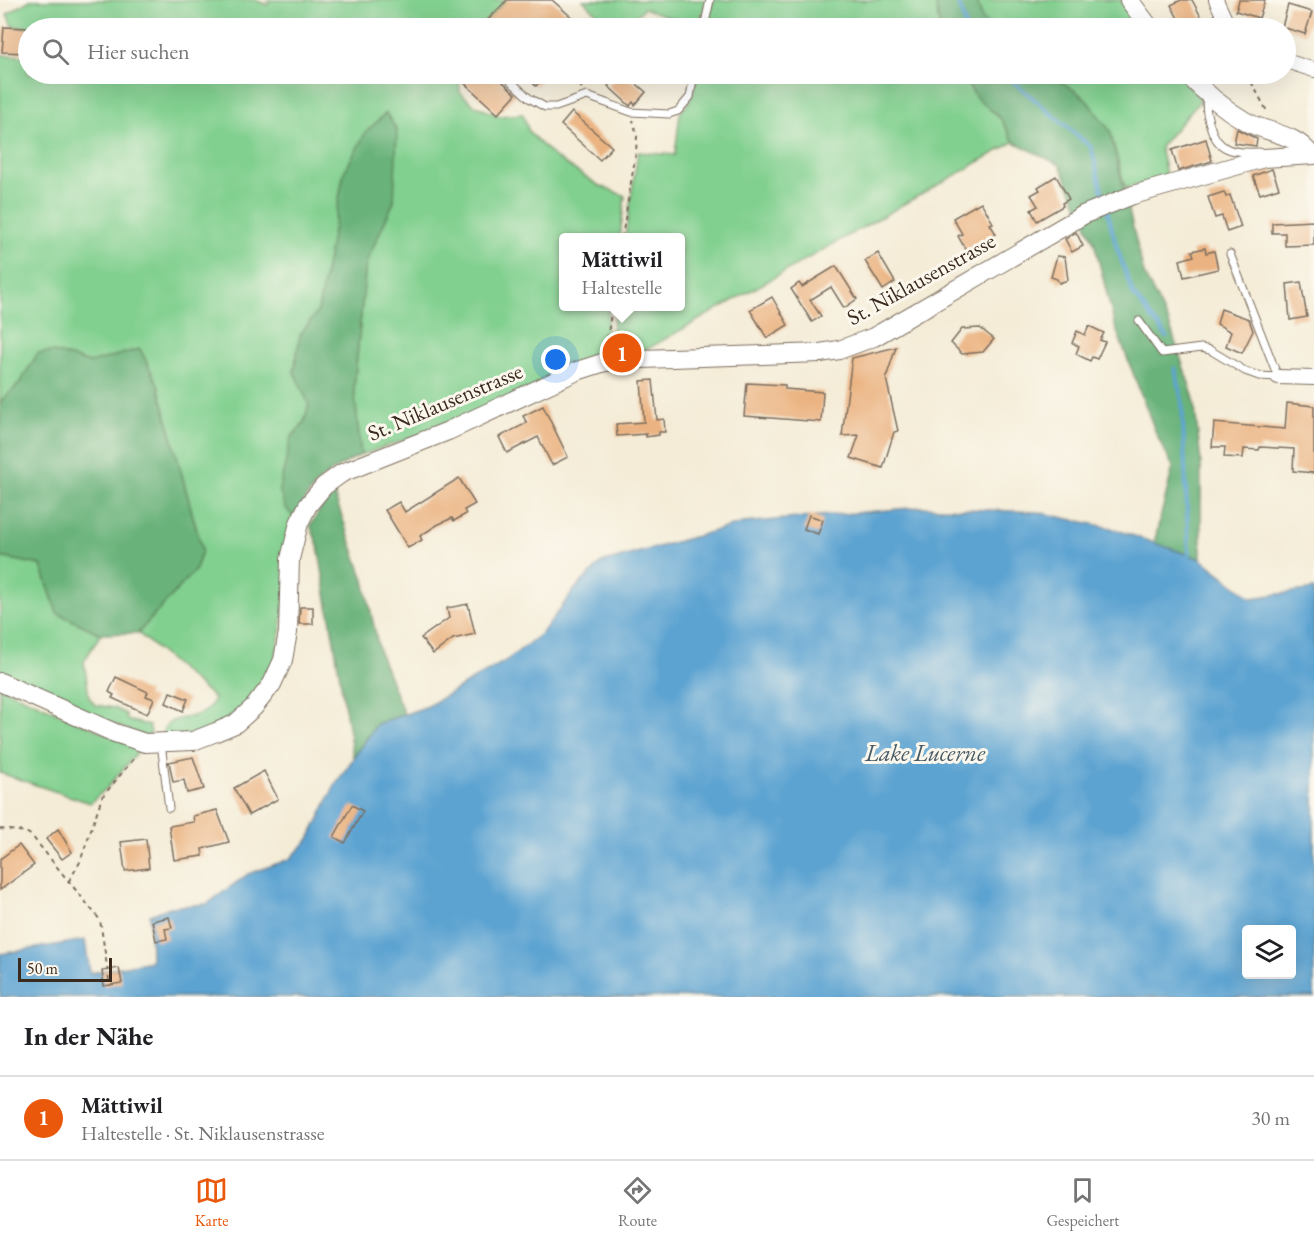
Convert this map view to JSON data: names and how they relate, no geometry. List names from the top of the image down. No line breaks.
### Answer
{"streets":{"street":["St. Niklausenstrasse"]},"water":["Lake Lucerne"],"scale_bar":"50 m","page":{"search":"Hier suchen","popup":["Mättiwil","Haltestelle"],"pins":"1","scale":"50 m","heading":"In der Nähe","list":[{"mark":"1","name":"Mättiwil","note":"Haltestelle · St. Niklausenstrasse","value":"30 m"}],"nav":["Karte","Route","Gespeichert"]}}
